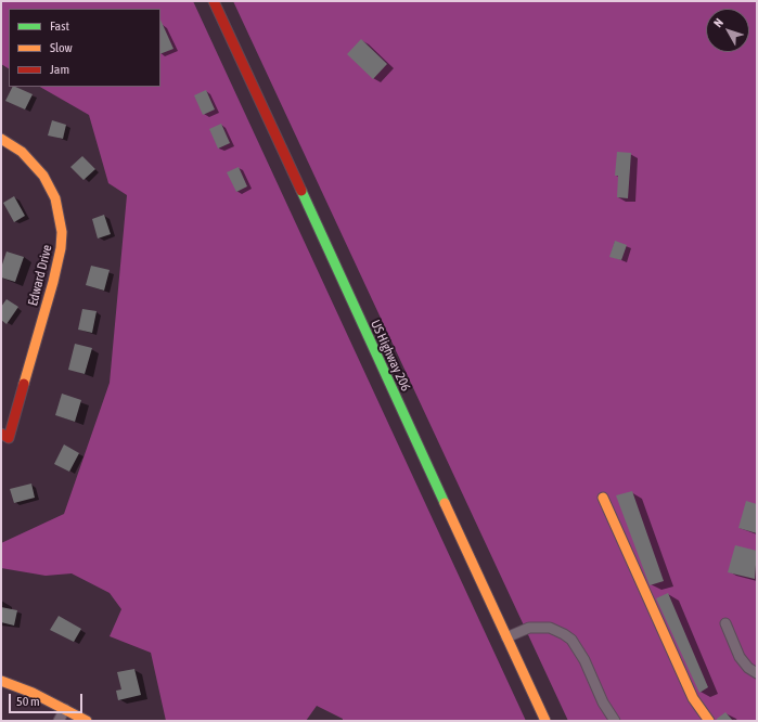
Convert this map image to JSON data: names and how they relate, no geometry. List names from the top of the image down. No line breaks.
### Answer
{"streets":{"main road":["Edward Drive","US Highway 206"]},"legend":["Fast","Slow","Jam"],"scale_bar":"50 m","north":"top left"}
